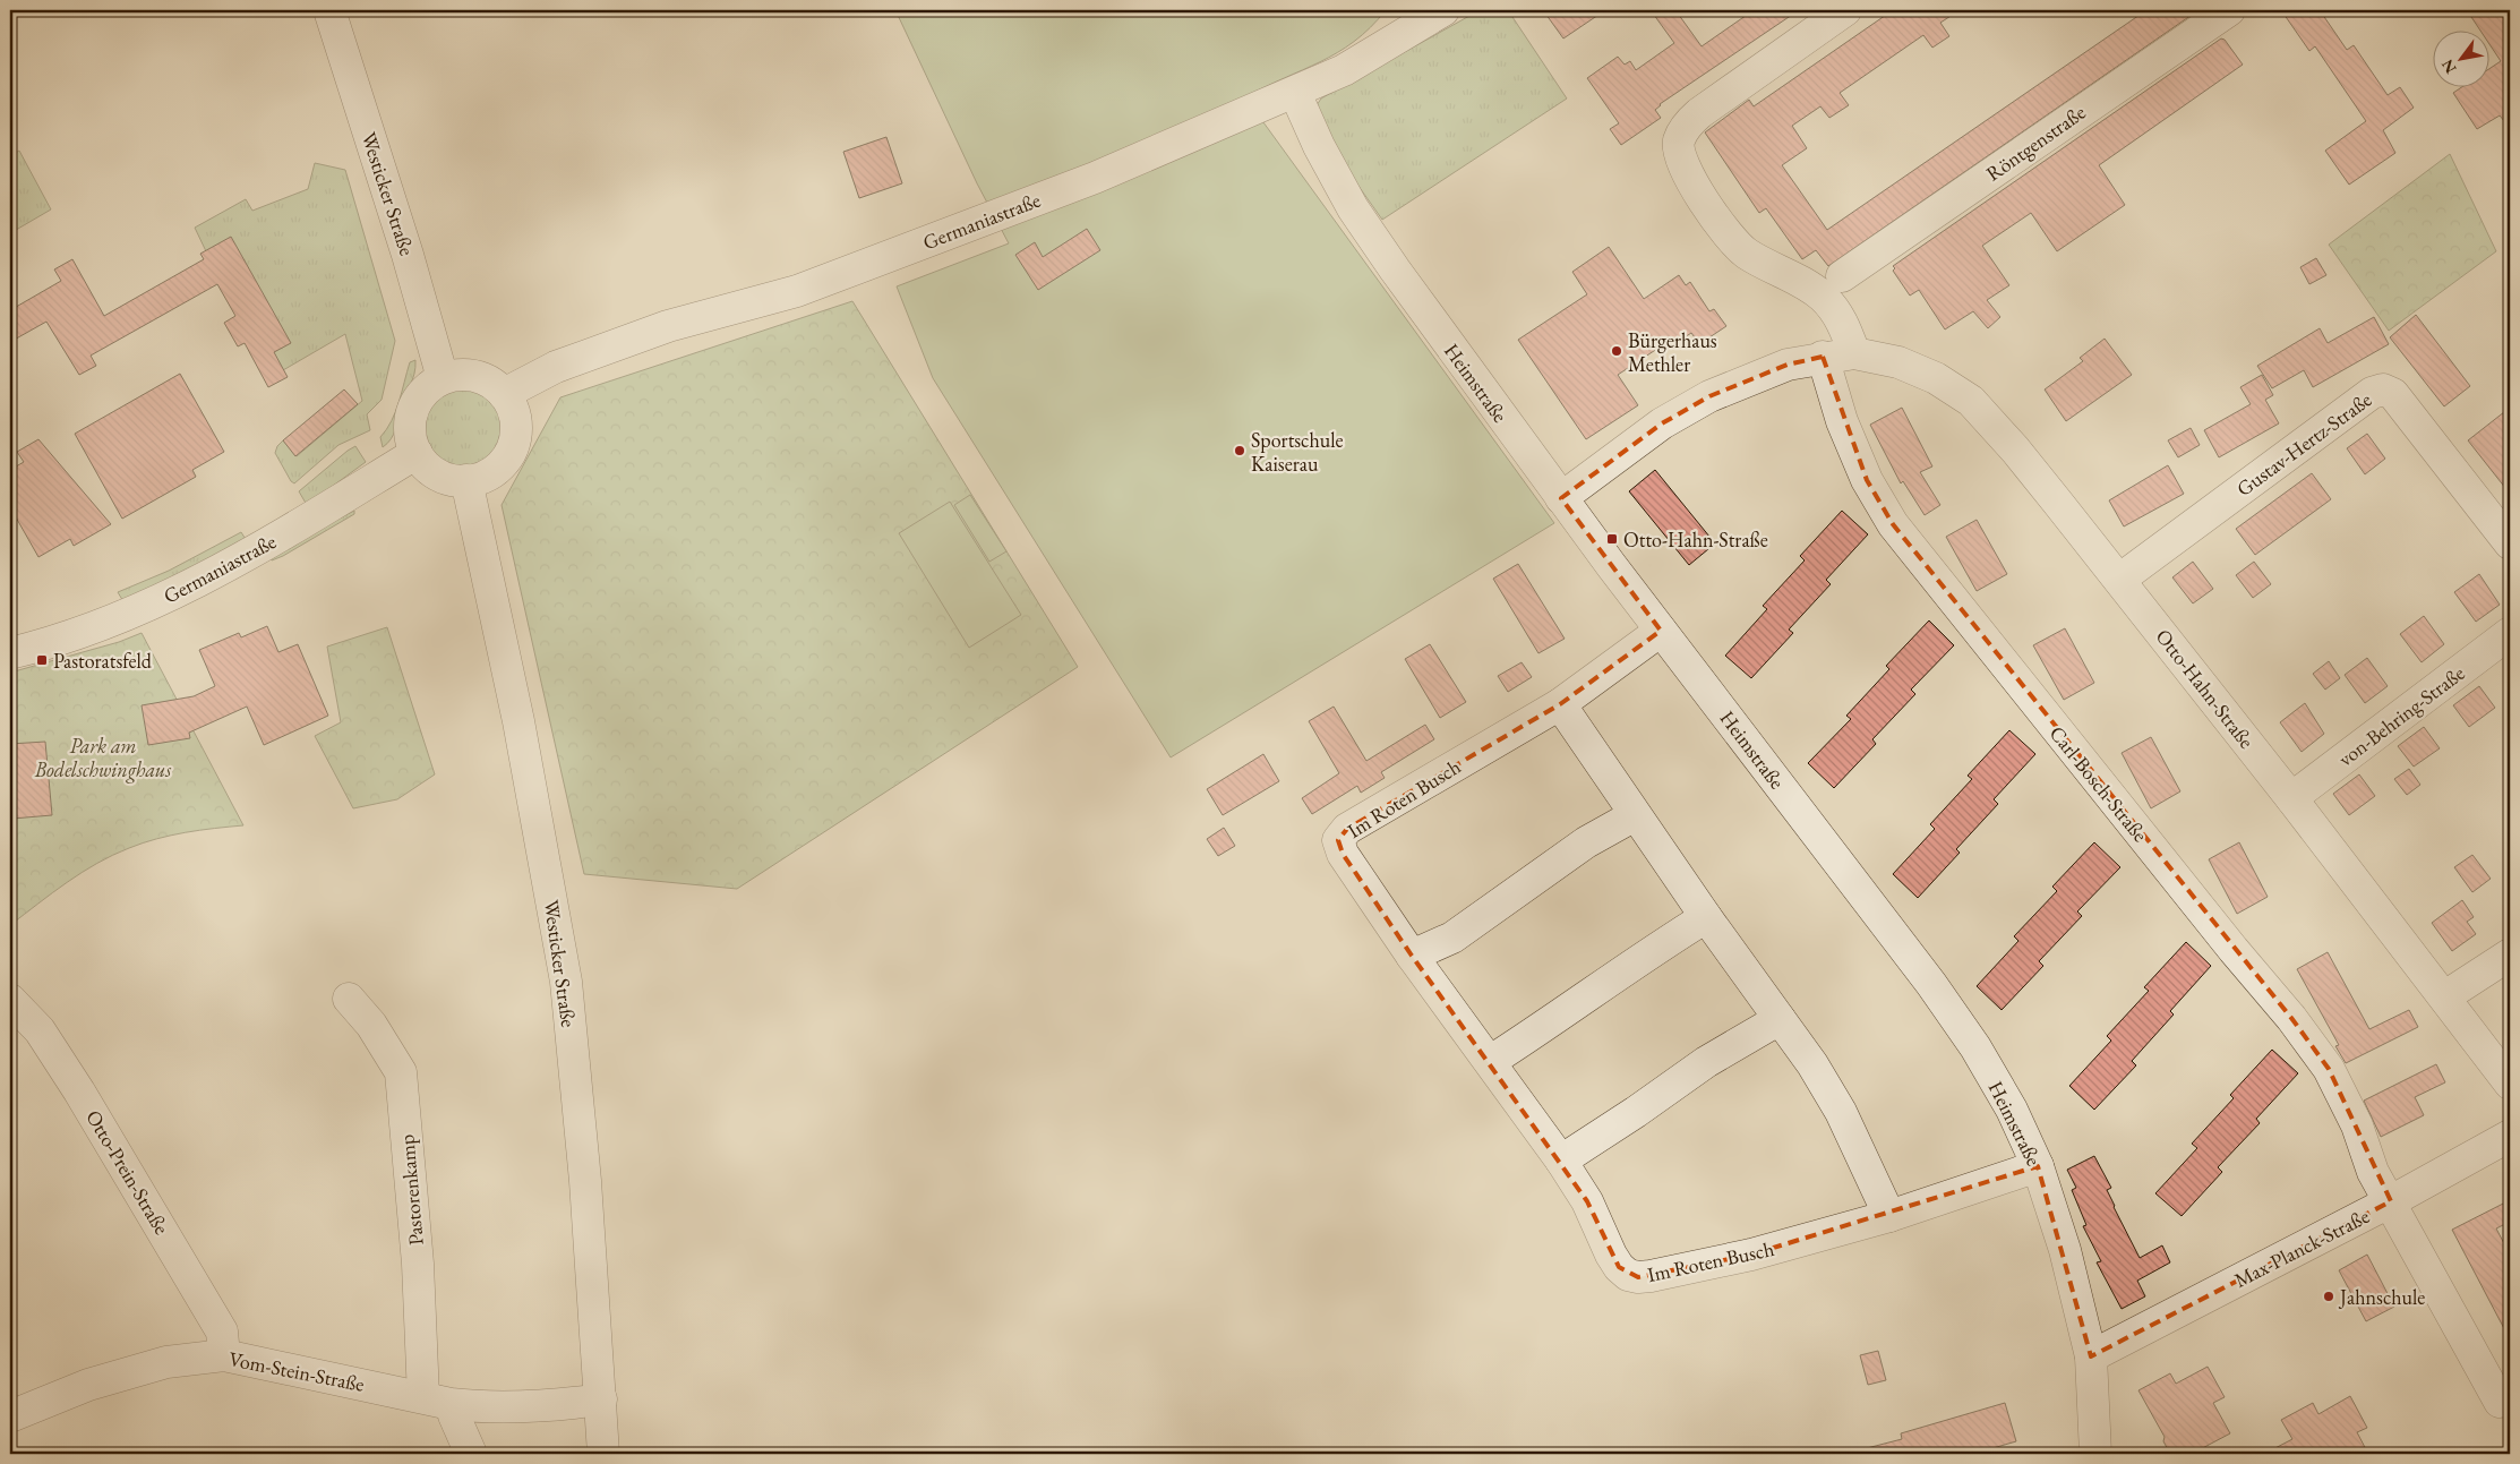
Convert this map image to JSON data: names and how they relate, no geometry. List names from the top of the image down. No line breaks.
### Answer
{"streets":{"street":["Röntgenstraße","Westicker Straße","Germaniastraße","Heimstraße","Gustav-Hertz-Straße","Otto-Hahn-Straße","von-Behring-Straße","Carl-Bosch-Straße","Im Roten Busch","Otto-Prein-Straße","Pastorenkamp","Max-Planck-Straße","Vom-Stein-Straße"]},"crossings":[["Westicker Straße","Germaniastraße"],["Westicker Straße","Vom-Stein-Straße"],["Germaniastraße","Heimstraße"],["Heimstraße","Otto-Hahn-Straße"],["Heimstraße","Im Roten Busch"],["Heimstraße","Max-Planck-Straße"],["Gustav-Hertz-Straße","Otto-Hahn-Straße"],["Otto-Hahn-Straße","von-Behring-Straße"],["Otto-Hahn-Straße","Carl-Bosch-Straße"],["Carl-Bosch-Straße","Max-Planck-Straße"],["Otto-Prein-Straße","Vom-Stein-Straße"],["Pastorenkamp","Vom-Stein-Straße"]],"parks":["Park am Bodelschwinghaus"],"places":{"other":["Bürgerhaus Methler","Sportschule Kaiserau","Jahnschule"],"transit":["Otto-Hahn-Straße","Pastoratsfeld"]},"north":"bottom left"}
